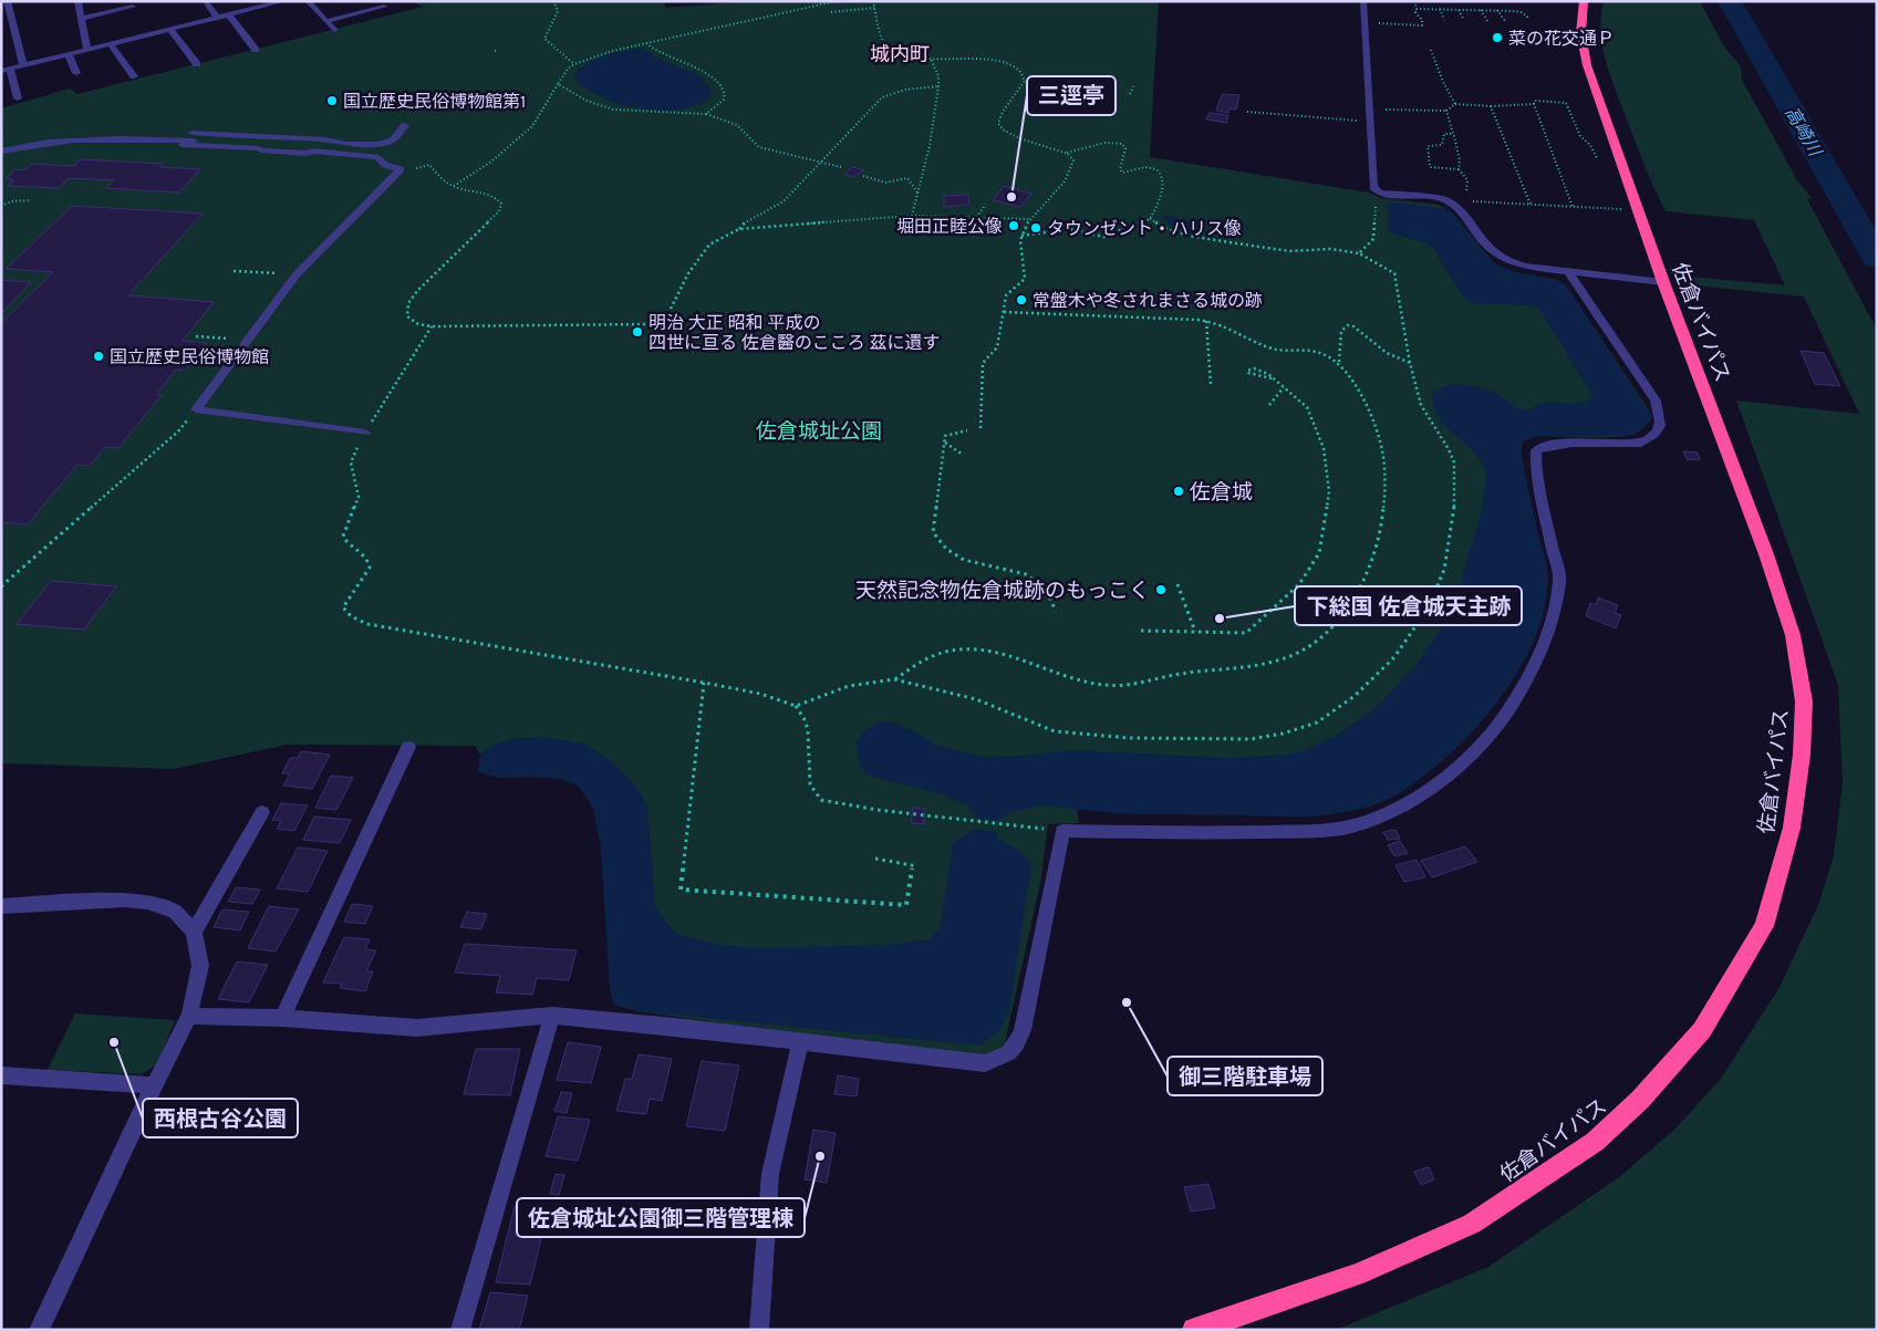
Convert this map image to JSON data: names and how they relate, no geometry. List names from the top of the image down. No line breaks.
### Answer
{"streets":{"highway":["佐倉バイパス"]},"districts":["城内町"],"water":["高崎川"],"parks":["佐倉城址公園"],"places":["菜の花交通Ｐ","国立歴史民俗博物館第1","三逕亭","堀田正睦公像","タウンゼント・ハリス像","常盤木や冬されまさる城の跡","明治 大正 昭和 平成の 四世に亘る 佐倉醫のこころ 茲に遺す","国立歴史民俗博物館","佐倉城","天然記念物佐倉城跡のもっこく","下総国 佐倉城天主跡","御三階駐車場","西根古谷公園","佐倉城址公園御三階管理棟"]}
